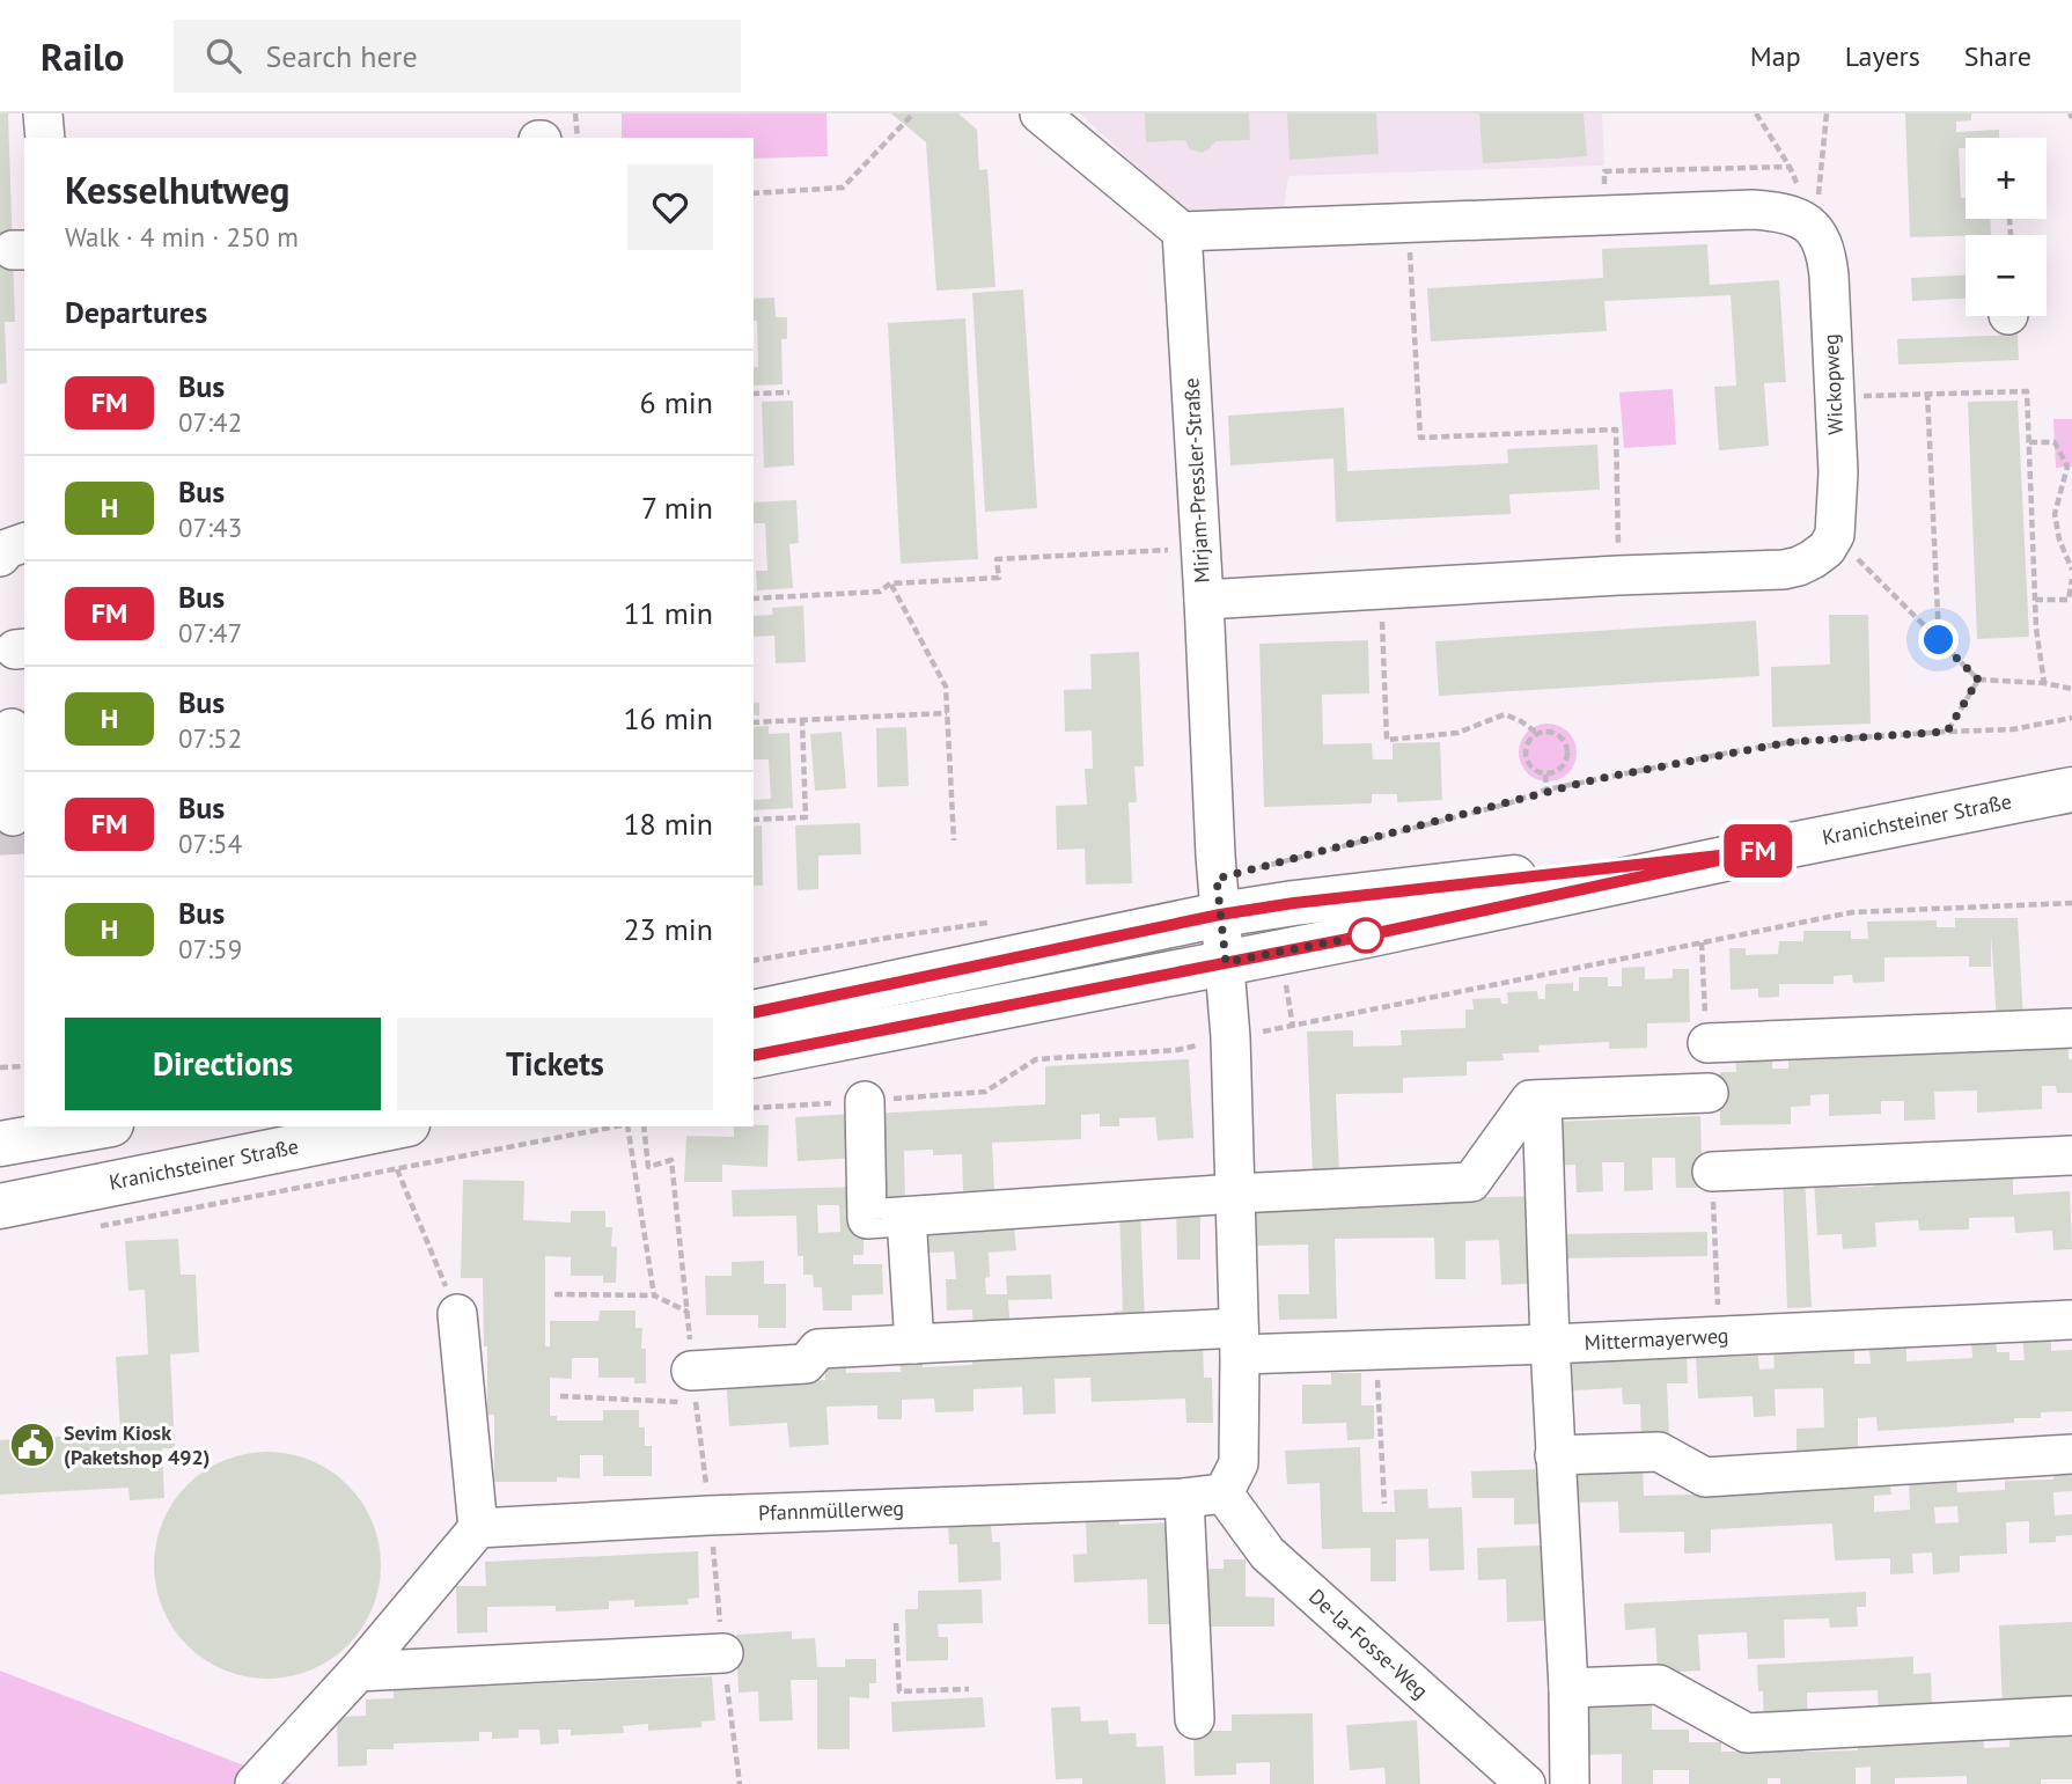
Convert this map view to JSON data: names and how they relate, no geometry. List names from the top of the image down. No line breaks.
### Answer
{"streets":{"main road":["Kranichsteiner Straße"],"street":["Wickopweg","Mirjam-Pressler-Straße","Mittermayerweg","Pfannmüllerweg","De-la-Fosse-Weg"]},"crossings":[["Mirjam-Pressler-Straße","Kranichsteiner Straße"],["Mirjam-Pressler-Straße","Mittermayerweg"],["Mirjam-Pressler-Straße","Pfannmüllerweg"],["Mirjam-Pressler-Straße","De-la-Fosse-Weg"],["Pfannmüllerweg","De-la-Fosse-Weg"]],"places":{"public building":["Sevim Kiosk (Paketshop 492)"]},"lines":["bus line FM"],"page":{"header":"Railo","search":"Search here","nav":["Map","Layers","Share"],"on_map":"FM","map_buttons":["+","−"],"heading":[["Kesselhutweg","Walk · 4 min · 250 m"],"Departures"],"list":[{"mark":"FM","name":"Bus","note":"07:42","value":"6 min"},{"mark":"H","name":"Bus","note":"07:43","value":"7 min"},{"mark":"FM","name":"Bus","note":"07:47","value":"11 min"},{"mark":"H","name":"Bus","note":"07:52","value":"16 min"},{"mark":"FM","name":"Bus","note":"07:54","value":"18 min"},{"mark":"H","name":"Bus","note":"07:59","value":"23 min"}],"buttons":["Directions","Tickets"]}}
